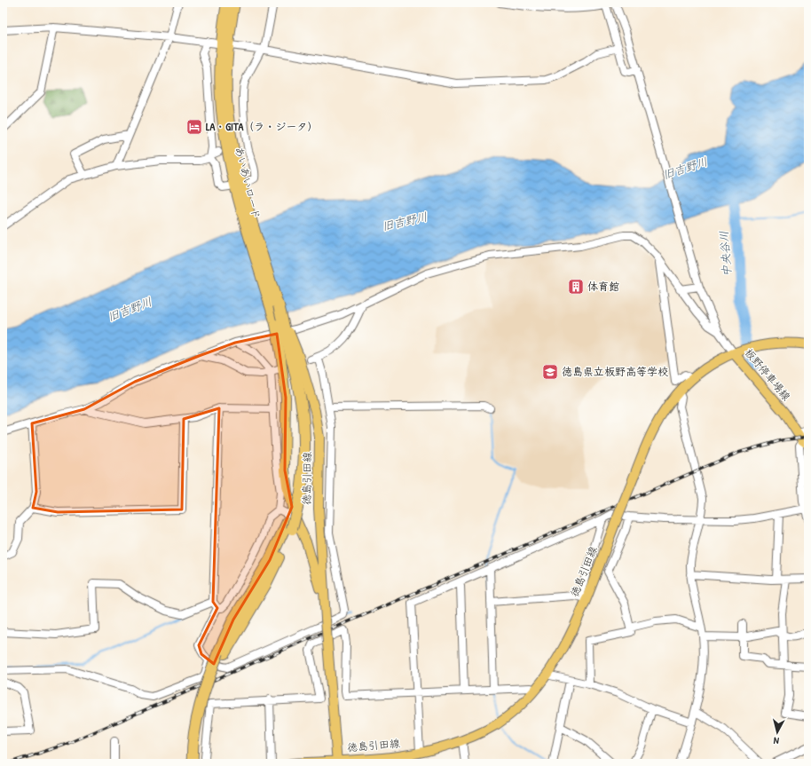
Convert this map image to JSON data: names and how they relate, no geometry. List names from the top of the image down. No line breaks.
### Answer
{"streets":{"main road":["あいあいロード","板野停車場線","徳島引田線"]},"crossings":[["板野停車場線","徳島引田線"]],"water":["旧吉野川","中央谷川"],"places":{"hotel":["LA・GITA（ラ・ジータ）"],"building":["体育館"],"school or university":["徳島県立板野高等学校"]},"north":"bottom"}
